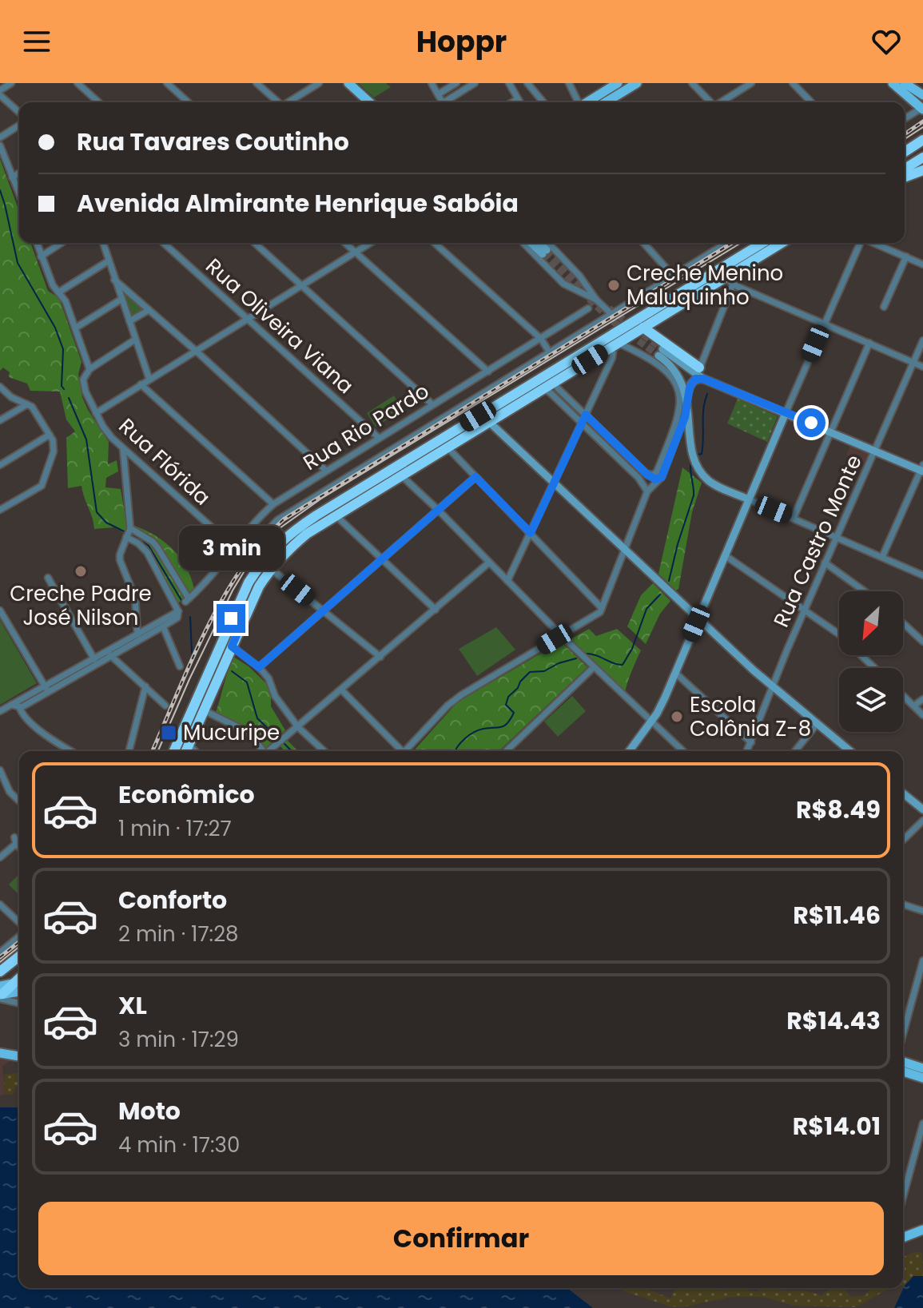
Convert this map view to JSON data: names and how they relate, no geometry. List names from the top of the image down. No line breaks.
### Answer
{"streets":{"street":["Rua Oliveira Viana","Rua Rio Pardo","Rua Flórida","Rua Castro Monte"]},"crossings":[["Rua Oliveira Viana","Rua Rio Pardo"],["Rua Rio Pardo","Rua Flórida"]],"places":{"other":["Creche Menino Maluquinho","Creche Padre José Nilson","Escola Colônia Z-8"],"transit":["Mucuripe"]},"north":"bottom left","page":{"header":"Hoppr","banner":["Rua Tavares Coutinho","Avenida Almirante Henrique Sabóia"],"bubble":"3 min","list":[{"name":"Econômico","note":"1 min · 17:27","value":"R$8.49"},{"name":"Conforto","note":"2 min · 17:28","value":"R$11.46"},{"name":"XL","note":"3 min · 17:29","value":"R$14.43"},{"name":"Moto","note":"4 min · 17:30","value":"R$14.01"}],"buttons":"Confirmar"}}
